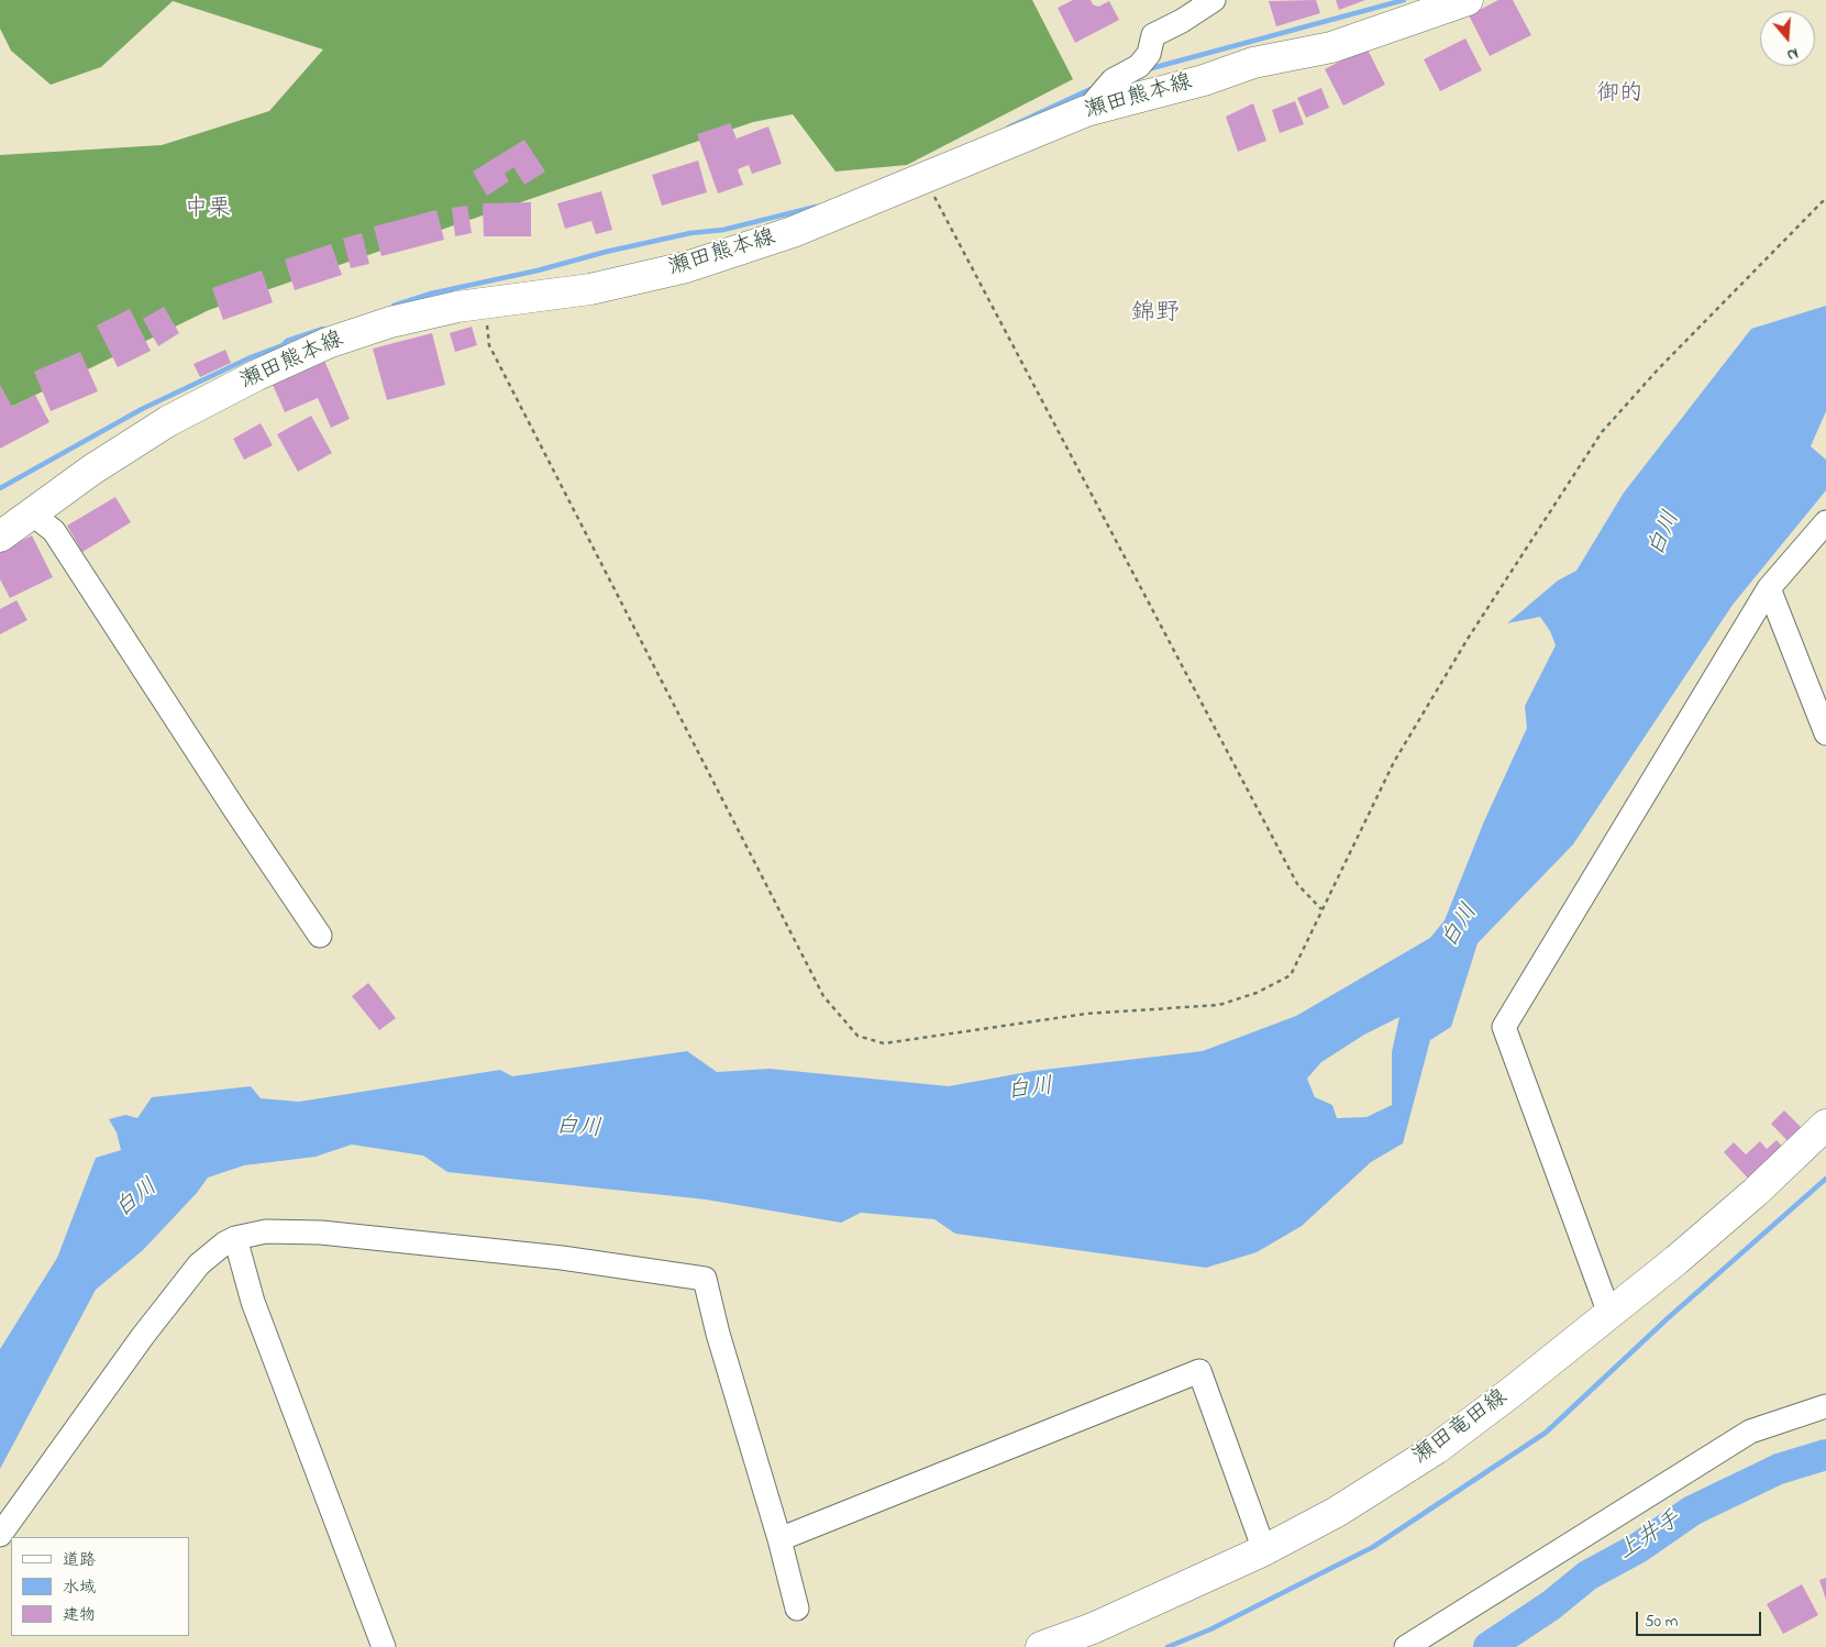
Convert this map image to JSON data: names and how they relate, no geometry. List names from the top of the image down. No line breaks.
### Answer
{"streets":{"main road":["瀬田熊本線","瀬田竜田線"]},"districts":["御的","中栗","錦野"],"water":["白川","上井手"],"legend":["道路","水域","建物"],"scale_bar":"50 m","north":"bottom"}
